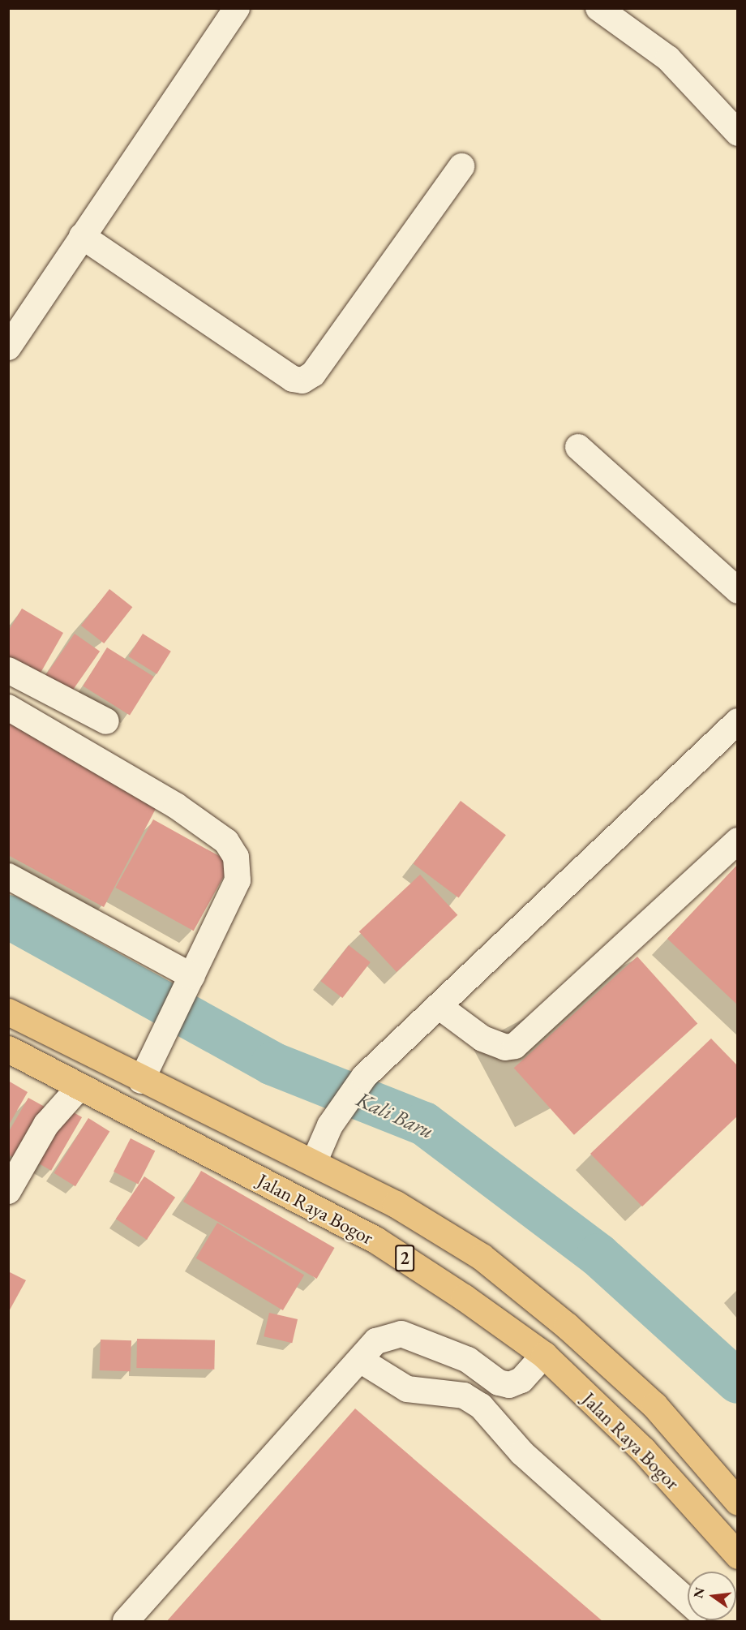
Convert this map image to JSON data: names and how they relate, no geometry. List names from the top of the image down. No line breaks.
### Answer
{"streets":{"highway":["Jalan Raya Bogor","2"]},"water":["Kali Baru"],"north":"left"}
